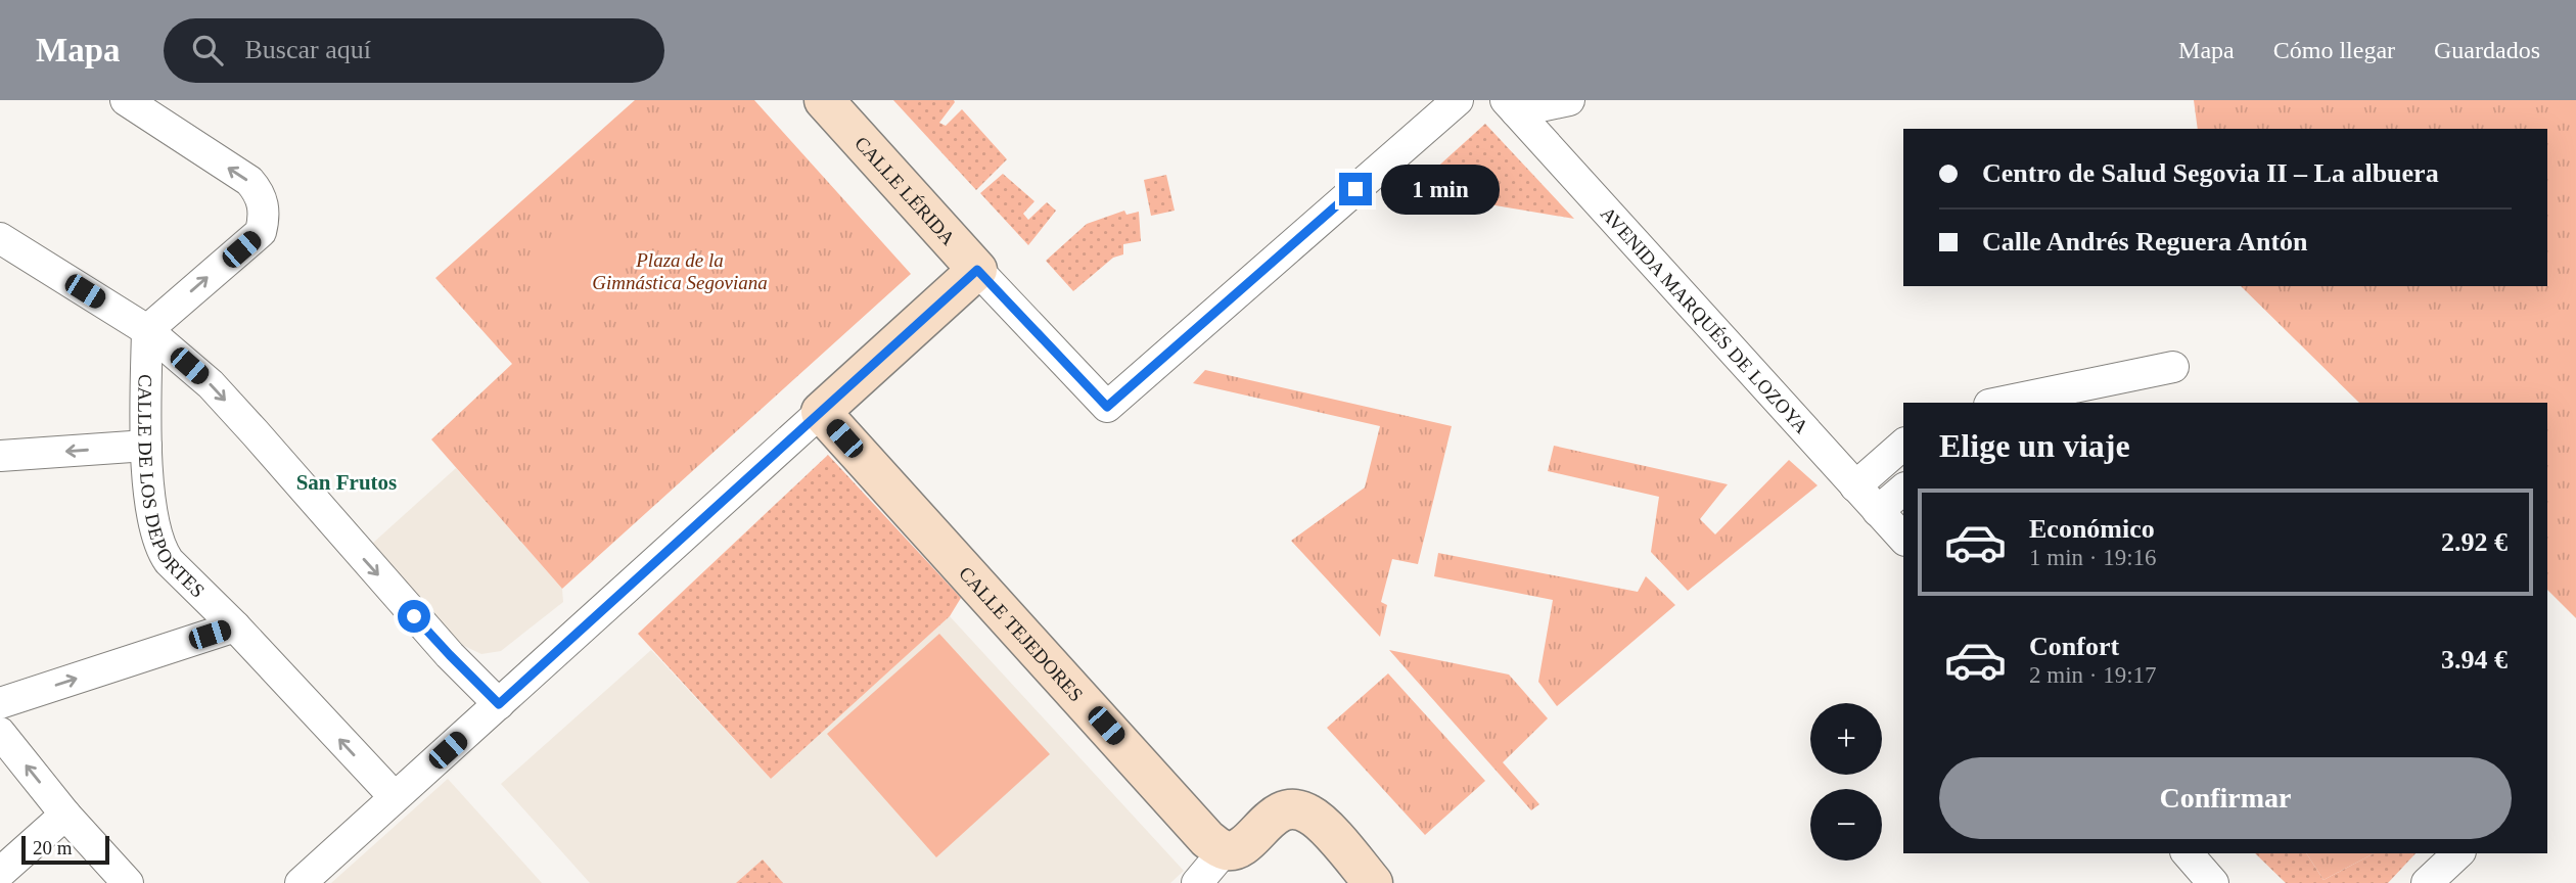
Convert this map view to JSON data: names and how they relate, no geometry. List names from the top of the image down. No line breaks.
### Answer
{"streets":{"street":["CALLE LÉRIDA","AVENIDA MARQUÉS DE LOZOYA","CALLE DE LOS DEPORTES","CALLE TEJEDORES"]},"districts":["San Frutos"],"parks":["Plaza de la Gimnástica Segoviana"],"scale_bar":"20 m","page":{"header":"Mapa","search":"Buscar aquí","nav":["Mapa","Cómo llegar","Guardados"],"banner":["Centro de Salud Segovia II – La albuera","Calle Andrés Reguera Antón"],"bubble":"1 min","heading":"Elige un viaje","list":[{"name":"Económico","note":"1 min · 19:16","value":"2.92 €"},{"name":"Confort","note":"2 min · 19:17","value":"3.94 €"}],"map_buttons":["+","−"],"buttons":"Confirmar","scale":"20 m"}}
